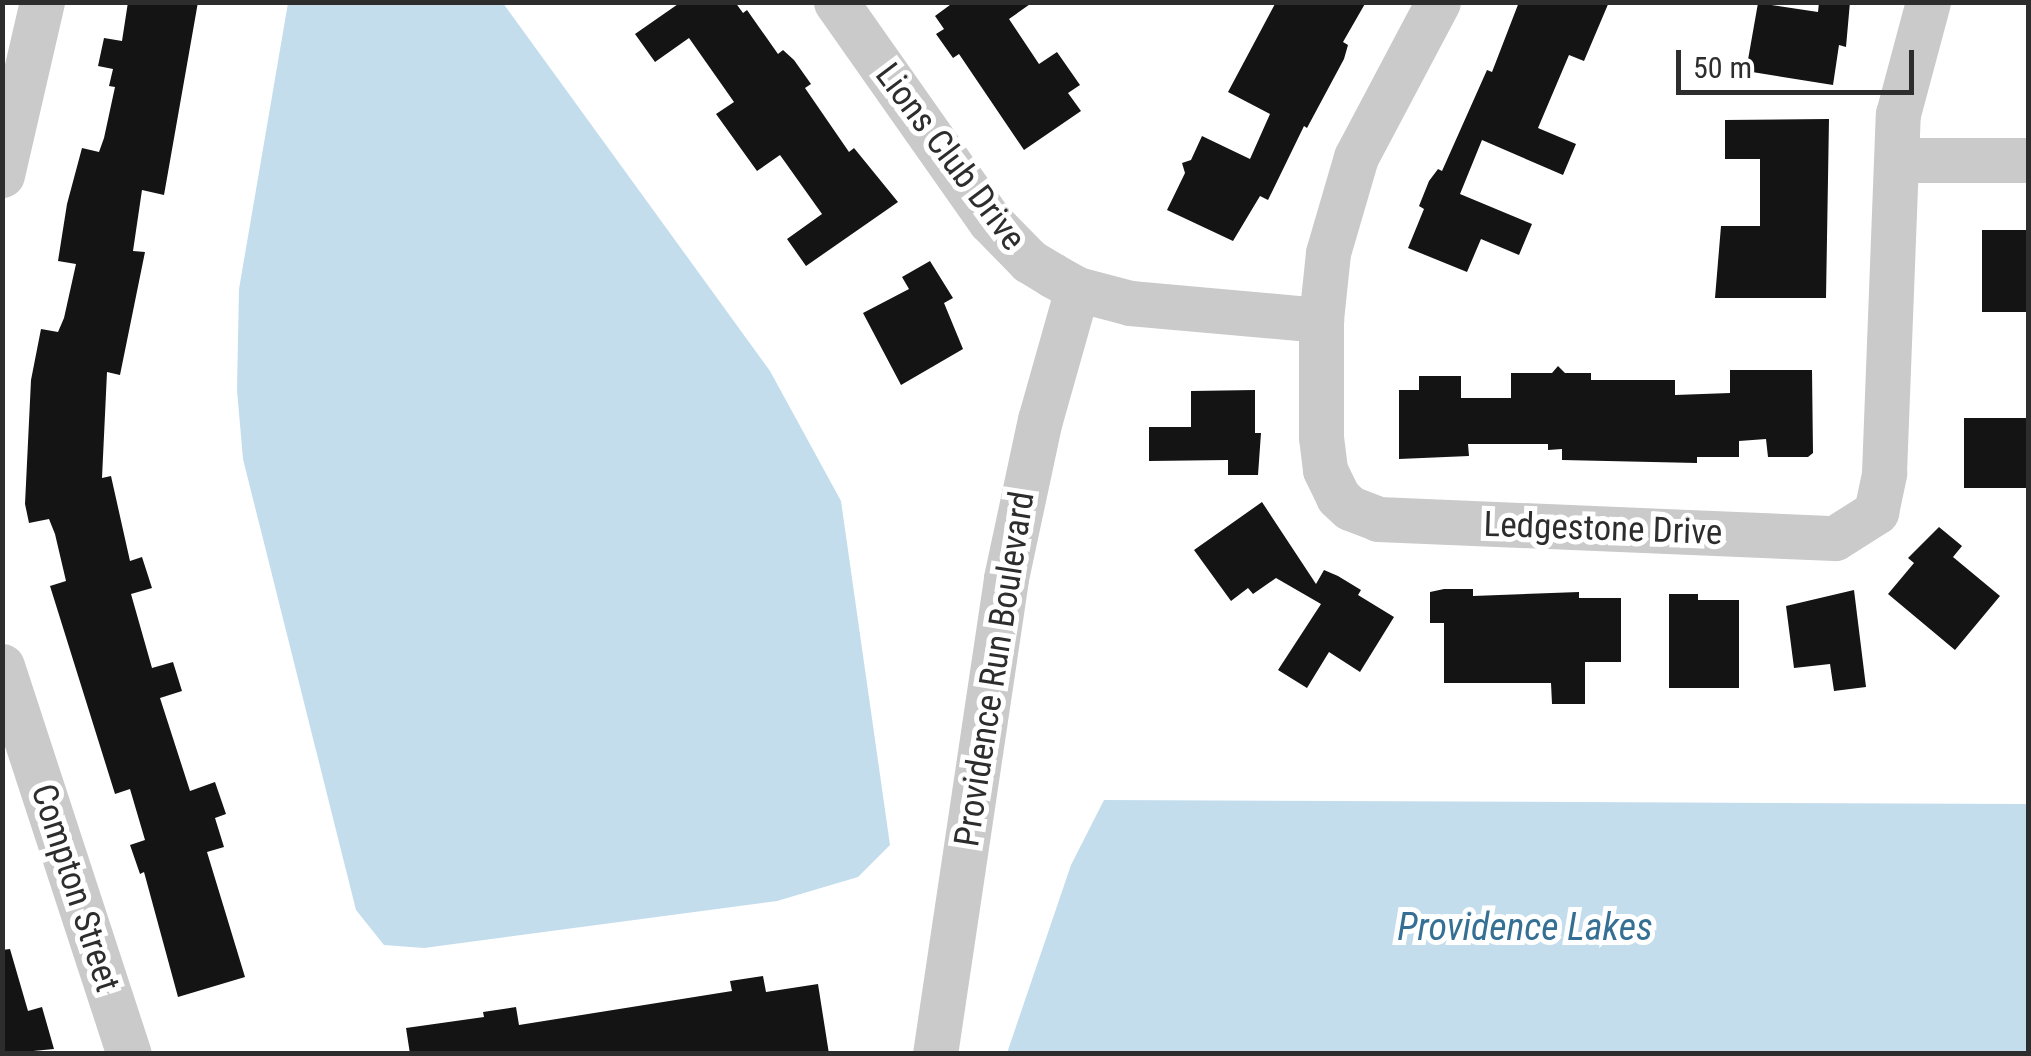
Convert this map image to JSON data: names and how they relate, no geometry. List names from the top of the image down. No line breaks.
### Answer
{"streets":{"street":["Lions Club Drive","Ledgestone Drive","Providence Run Boulevard","Compton Street"]},"crossings":[["Lions Club Drive","Ledgestone Drive"],["Lions Club Drive","Providence Run Boulevard"]],"water":["Providence Lakes"],"scale_bar":"50 m"}
